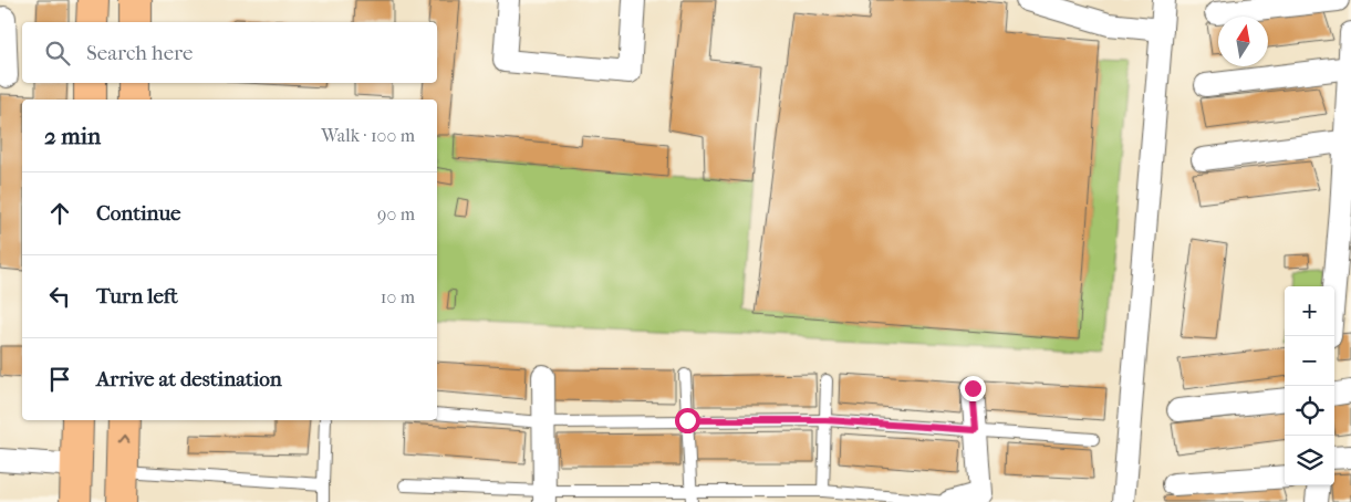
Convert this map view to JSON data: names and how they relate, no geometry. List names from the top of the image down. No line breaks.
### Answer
{"north":"top","page":{"search":"Search here","heading":["2 min","Walk · 100 m"],"list":[["Continue","90 m"],["Turn left","10 m"],"Arrive at destination"],"map_buttons":["+","−"]}}
